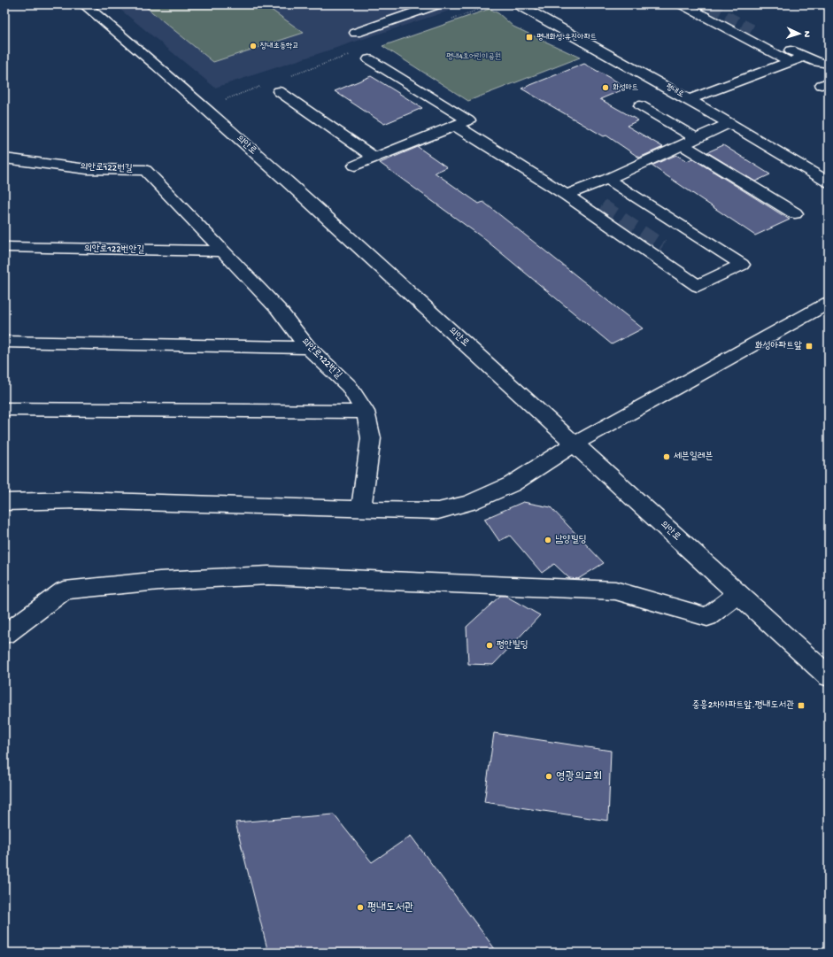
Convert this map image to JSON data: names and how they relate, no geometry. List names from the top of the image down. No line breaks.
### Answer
{"streets":{"street":["평내로","의안로","의안로122번길","의안로122번안길"]},"crossings":[["의안로122번길","의안로122번안길"]],"parks":["평내4호어린이공원"],"places":{"transit":["평내화성.유진아파트","화성아파트앞","중흥2차아파트앞.평내도서관"],"other":["장내초등학교","화성마트","세븐일레븐","남양빌딩","평안빌딩","영광의교회","평내도서관"]},"north":"right"}
